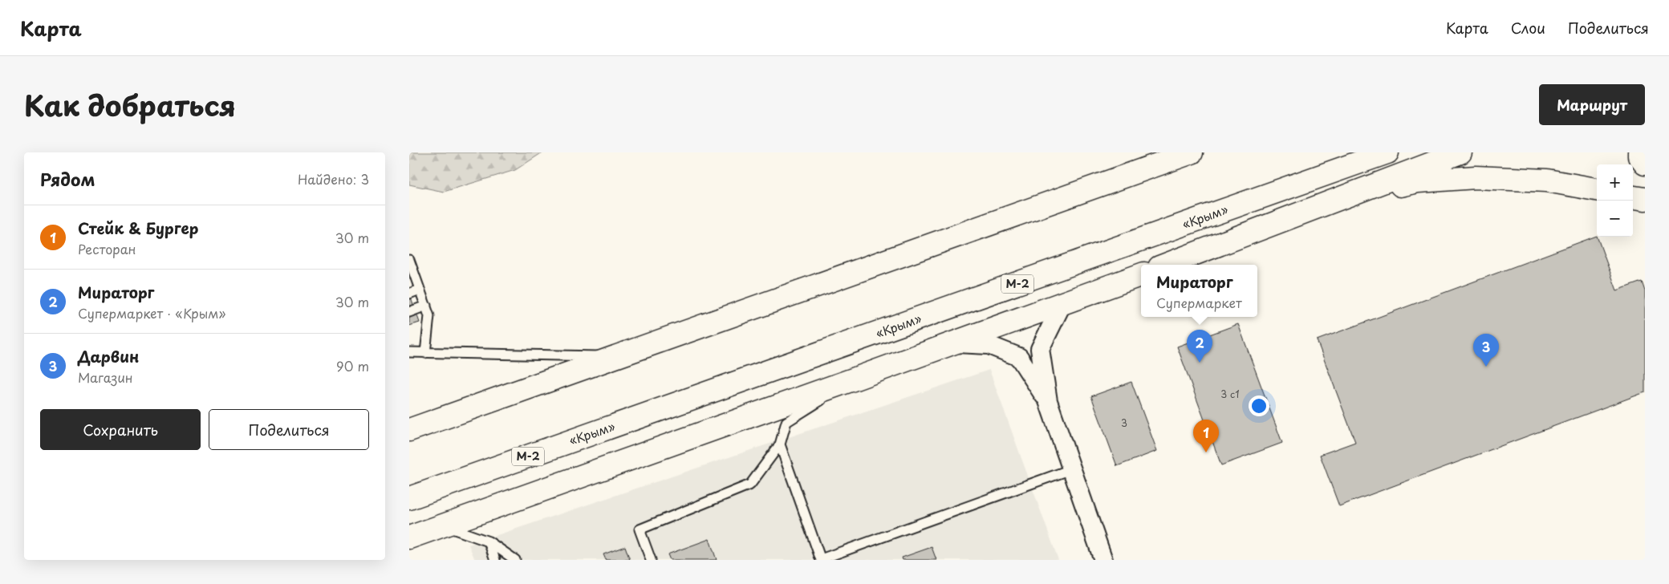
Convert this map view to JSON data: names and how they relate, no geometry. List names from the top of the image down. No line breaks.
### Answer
{"streets":{"main road":["«Крым»","М-2"]},"house_numbers":["3 с1","3"],"page":{"header":"Карта","nav":["Карта","Слои","Поделиться"],"title":"Как добраться","buttons":["Маршрут",["Сохранить","Поделиться"]],"heading":["Рядом","Найдено: 3"],"map_buttons":["+","−"],"list":[{"mark":"1","name":"Стейк & Бургер","note":"Ресторан","value":"30 m"},{"mark":"2","name":"Мираторг","note":"Супермаркет · «Крым»","value":"30 m"},{"mark":"3","name":"Дарвин","note":"Магазин","value":"90 m"}],"popup":["Мираторг","Супермаркет"],"pins":["2","3","1"]}}
